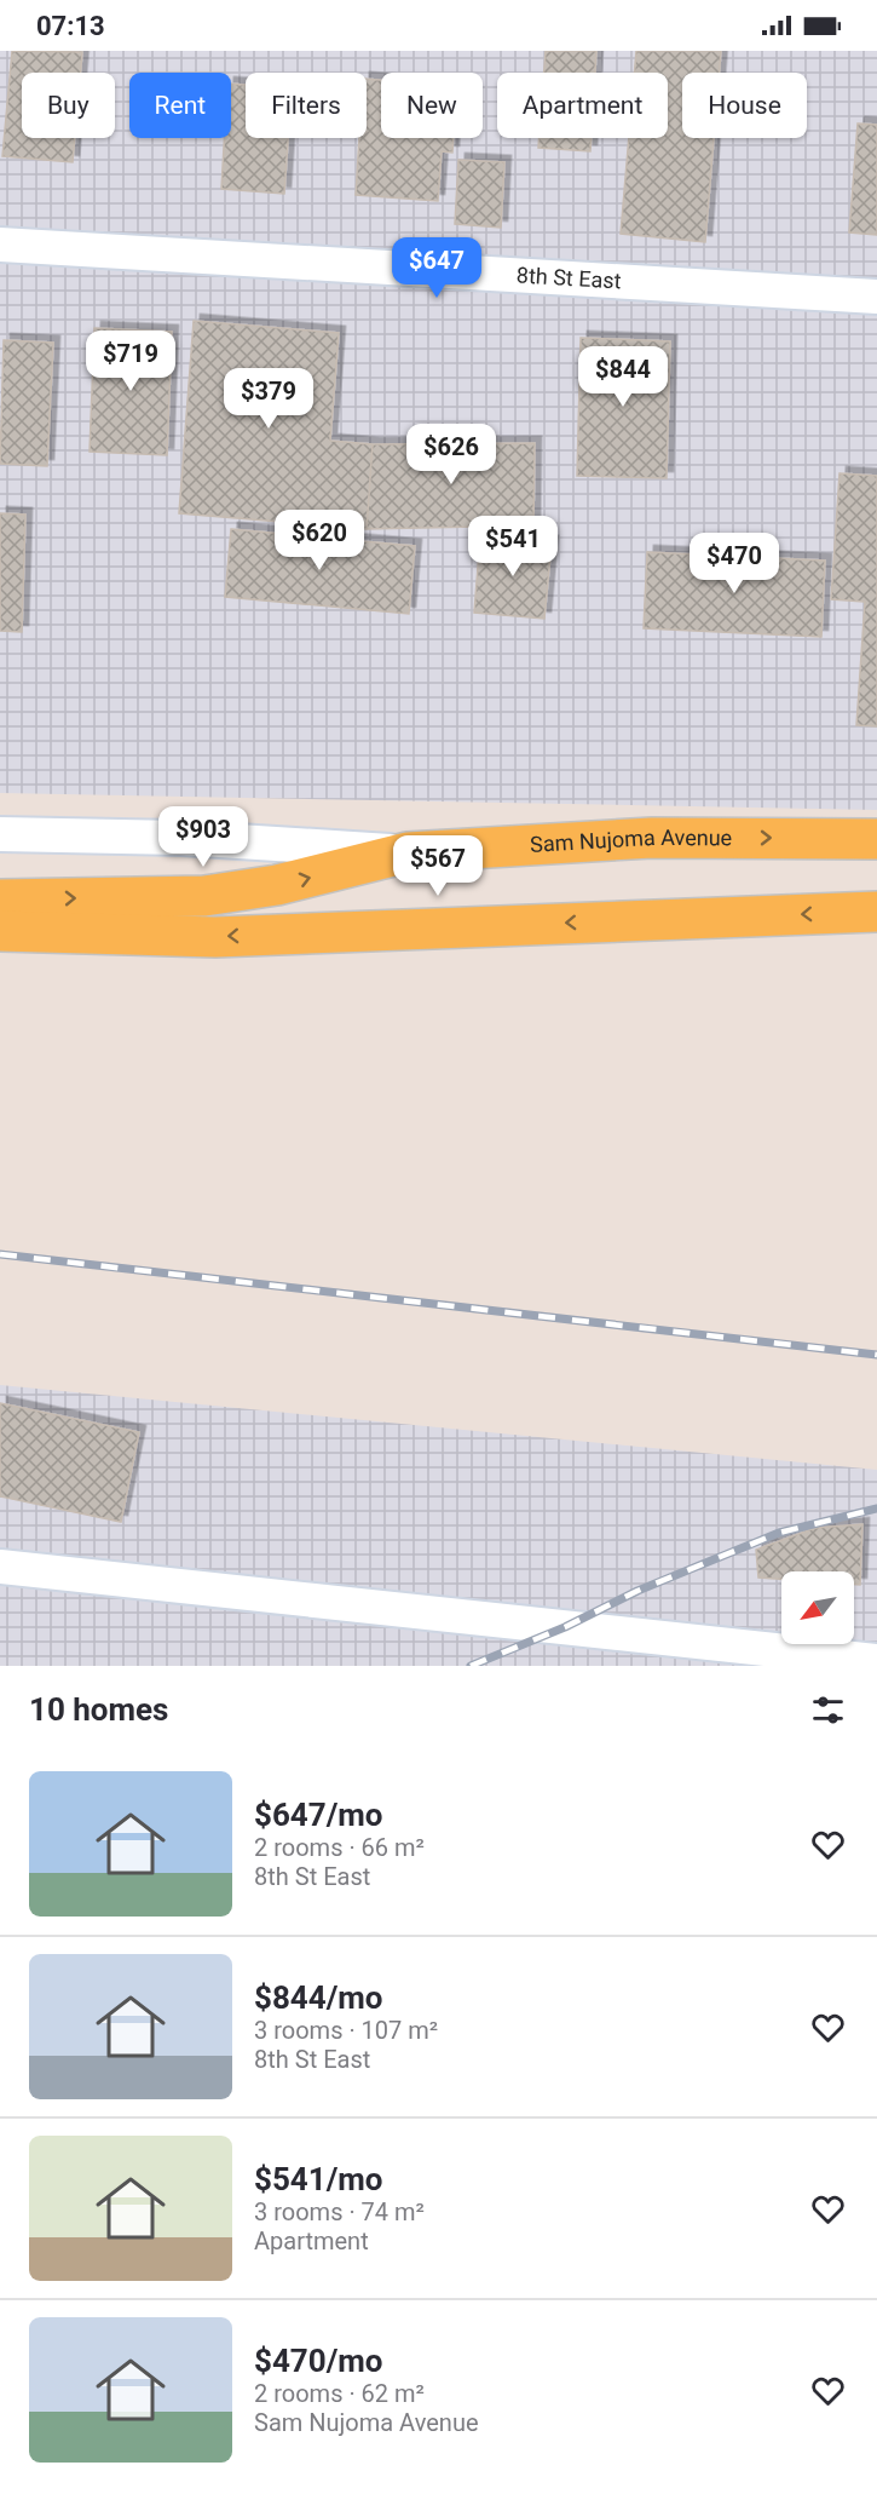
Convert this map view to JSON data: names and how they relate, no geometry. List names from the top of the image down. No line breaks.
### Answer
{"streets":{"main road":["Sam Nujoma Avenue"],"street":["8th St East"]},"north":"bottom left","page":{"status":"07:13","chip":["Buy","Rent","Filters","New","Apartment","House"],"price":["$647","$719","$844","$379","$626","$620","$541","$470","$903","$567"],"heading":"10 homes","list":[{"name":"$647/mo","note":"2 rooms · 66 m² · 8th St East"},{"name":"$844/mo","note":"3 rooms · 107 m² · 8th St East"},{"name":"$541/mo","note":"3 rooms · 74 m² · Apartment"},{"name":"$470/mo","note":"2 rooms · 62 m² · Sam Nujoma Avenue"}]}}
